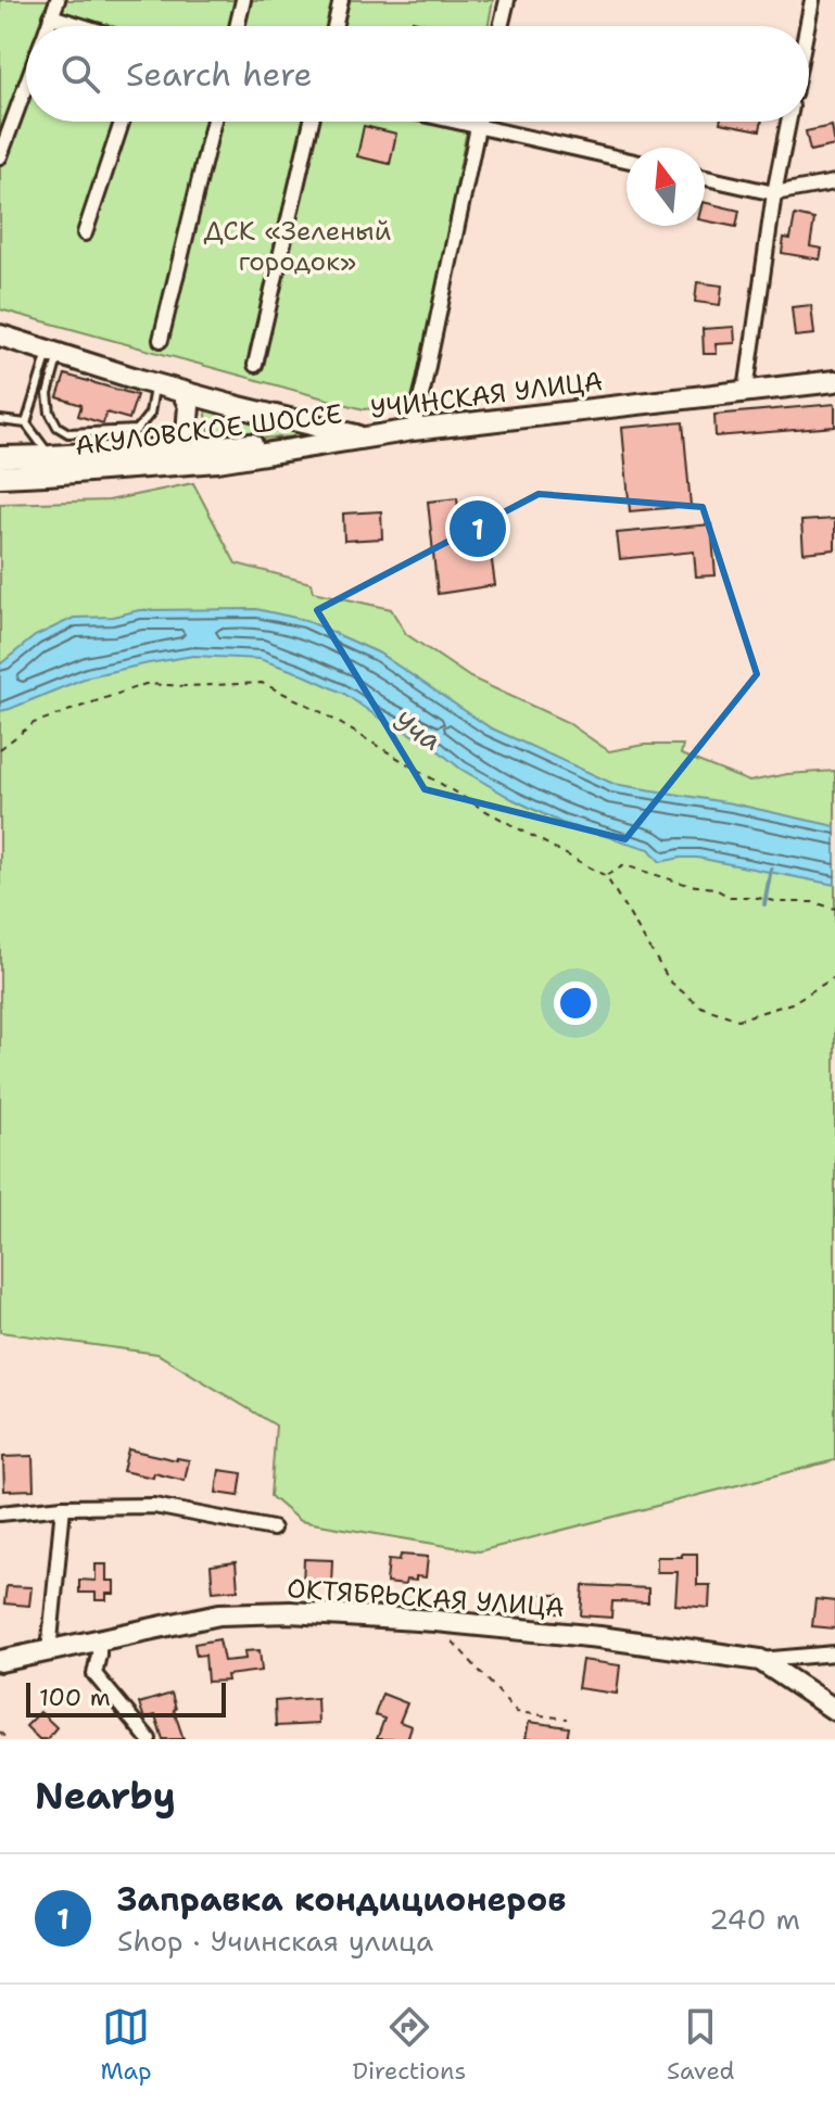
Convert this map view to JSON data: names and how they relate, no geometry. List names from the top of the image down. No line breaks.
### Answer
{"streets":{"street":["УЧИНСКАЯ УЛИЦА","АКУЛОВСКОЕ ШОССЕ","ОКТЯБРЬСКАЯ УЛИЦА"]},"crossings":[["УЧИНСКАЯ УЛИЦА","АКУЛОВСКОЕ ШОССЕ"]],"water":["Уча"],"parks":["ДСК «Зеленый городок»"],"scale_bar":"100 m","north":"top","page":{"search":"Search here","pins":"1","scale":"100 m","heading":"Nearby","list":[{"mark":"1","name":"Заправка кондиционеров","note":"Shop · Учинская улица","value":"240 m"}],"nav":["Map","Directions","Saved"]}}
